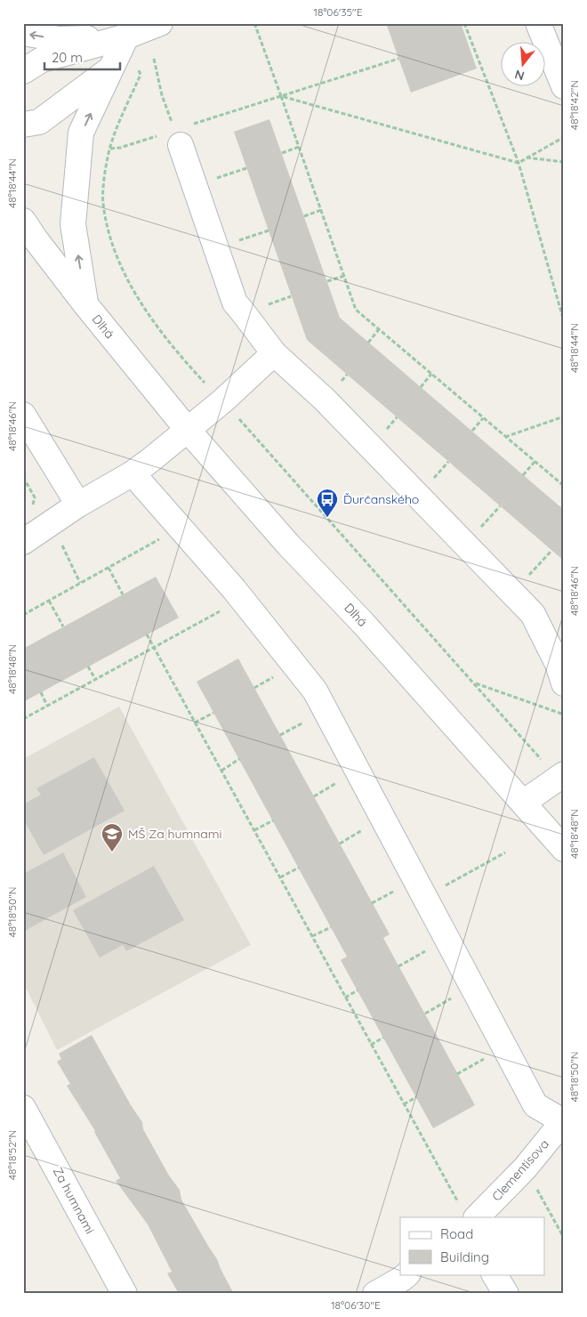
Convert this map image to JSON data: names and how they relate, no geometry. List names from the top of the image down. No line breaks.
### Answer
{"streets":{"street":["Dlhá","Clementisova","Za humnami"]},"places":{"bus stop":["Ďurčanského"],"school or university":["MŠ Za humnami"]},"legend":["Road","Building"],"scale_bar":"20 m","north":"bottom","coordinates":["18°06'35\"E","48°18'42\"N","48°18'44\"N","48°18'46\"N","48°18'48\"N","48°18'50\"N","48°18'52\"N","18°06'30\"E"]}
